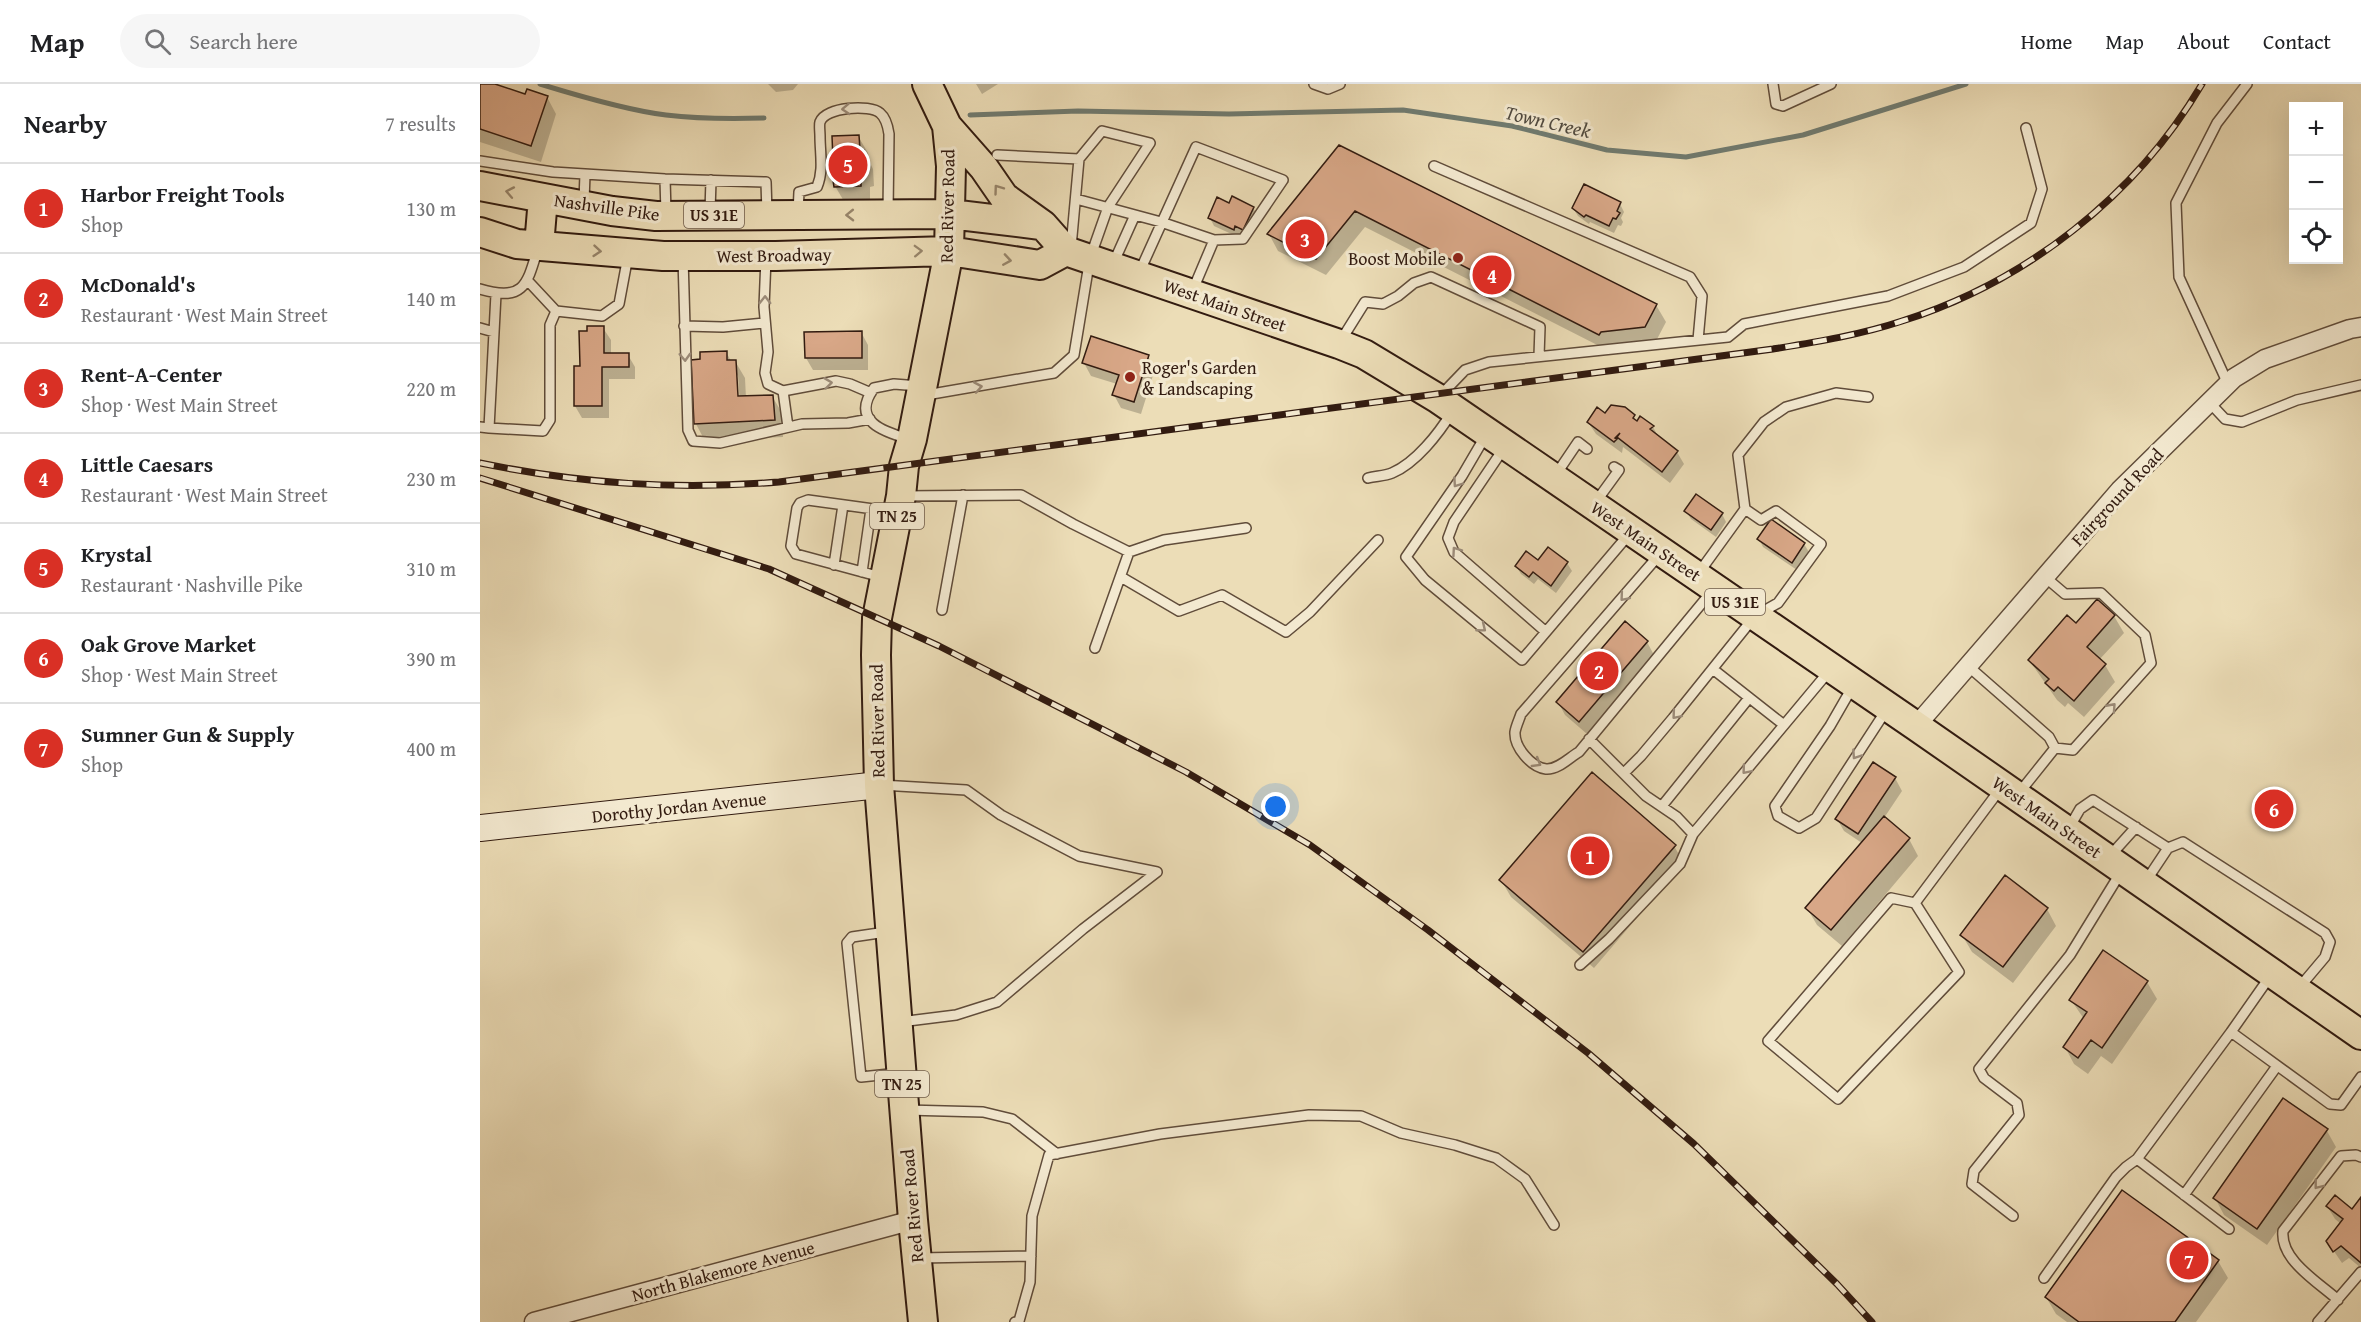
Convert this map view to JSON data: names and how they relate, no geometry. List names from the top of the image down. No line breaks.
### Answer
{"streets":{"main road":["Red River Road","Nashville Pike","US 31E","West Broadway","West Main Street","TN 25"],"street":["Fairground Road","Dorothy Jordan Avenue","North Blakemore Avenue"]},"crossings":[["Red River Road","Nashville Pike"],["Red River Road","US 31E"],["Red River Road","West Broadway"],["Red River Road","TN 25"],["Red River Road","Dorothy Jordan Avenue"],["Red River Road","North Blakemore Avenue"],["Nashville Pike","US 31E"],["West Broadway","West Main Street"],["West Main Street","Fairground Road"]],"one_way":["West Broadway"],"water":["Town Creek"],"places":["Boost Mobile","Roger's Garden & Landscaping"],"page":{"header":"Map","search":"Search here","nav":["Home","Map","About","Contact"],"heading":["Nearby","7 results"],"map_buttons":["+","−"],"pins":["5","3","4","2","6","1","7"],"list":[{"mark":"1","name":"Harbor Freight Tools","note":"Shop","value":"130 m"},{"mark":"2","name":"McDonald's","note":"Restaurant · West Main Street","value":"140 m"},{"mark":"3","name":"Rent-A-Center","note":"Shop · West Main Street","value":"220 m"},{"mark":"4","name":"Little Caesars","note":"Restaurant · West Main Street","value":"230 m"},{"mark":"5","name":"Krystal","note":"Restaurant · Nashville Pike","value":"310 m"},{"mark":"6","name":"Oak Grove Market","note":"Shop · West Main Street","value":"390 m"},{"mark":"7","name":"Sumner Gun & Supply","note":"Shop","value":"400 m"}]}}
